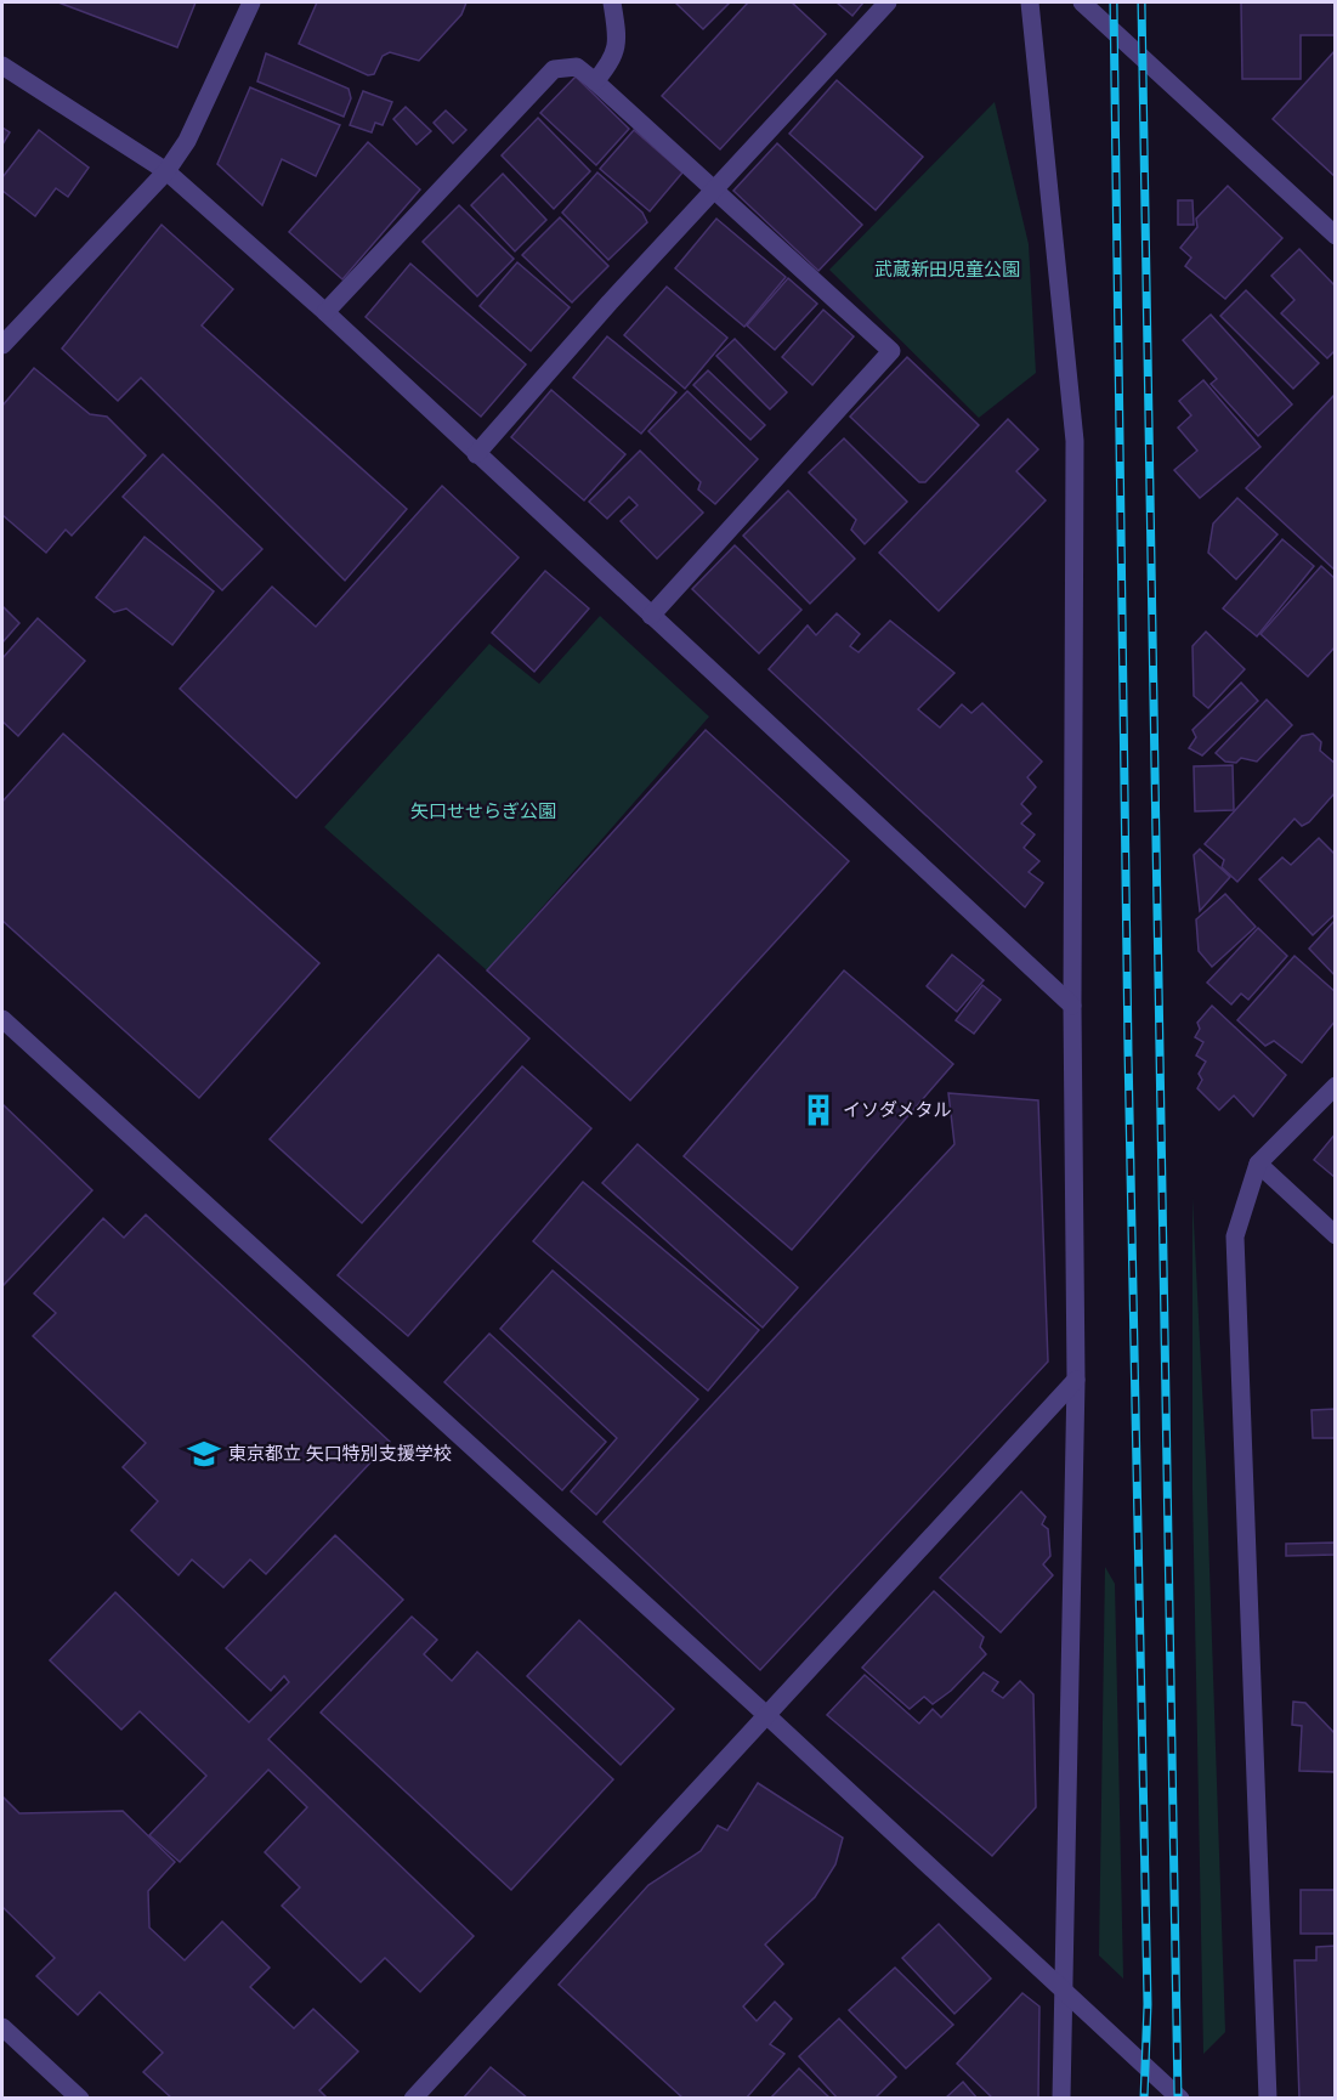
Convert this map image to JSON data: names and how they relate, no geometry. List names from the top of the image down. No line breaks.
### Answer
{"parks":["武蔵新田児童公園","矢口せせらぎ公園"],"places":{"building":["イソダメタル"],"school or university":["東京都立 矢口特別支援学校"]}}
